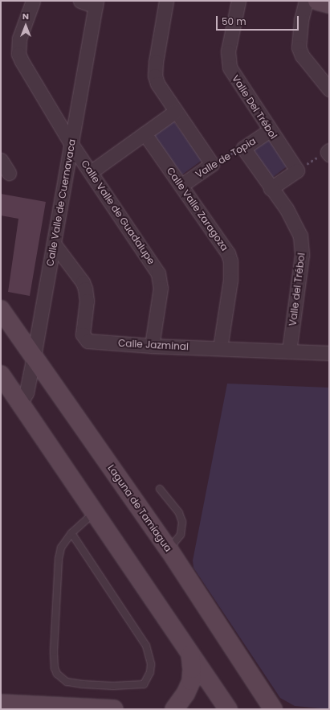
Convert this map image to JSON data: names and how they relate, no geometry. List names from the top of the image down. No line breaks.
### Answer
{"streets":{"main road":["Laguna de Tamiagua"],"street":["Valle Del Trébol","Valle de Topia","Calle Valle de Cuernavaca","Calle Valle Zaragoza","Calle Valle de Guadalupe","Valle del Trébol","Calle Jazminal"]},"crossings":[["Valle Del Trébol","Valle de Topia"],["Valle de Topia","Calle Valle Zaragoza"],["Valle de Topia","Valle del Trébol"],["Calle Valle de Cuernavaca","Calle Valle de Guadalupe"],["Calle Valle de Cuernavaca","Calle Jazminal"],["Calle Valle de Cuernavaca","Laguna de Tamiagua"],["Calle Valle Zaragoza","Calle Jazminal"],["Calle Valle de Guadalupe","Calle Jazminal"],["Valle del Trébol","Calle Jazminal"]],"scale_bar":"50 m","north":"top"}
